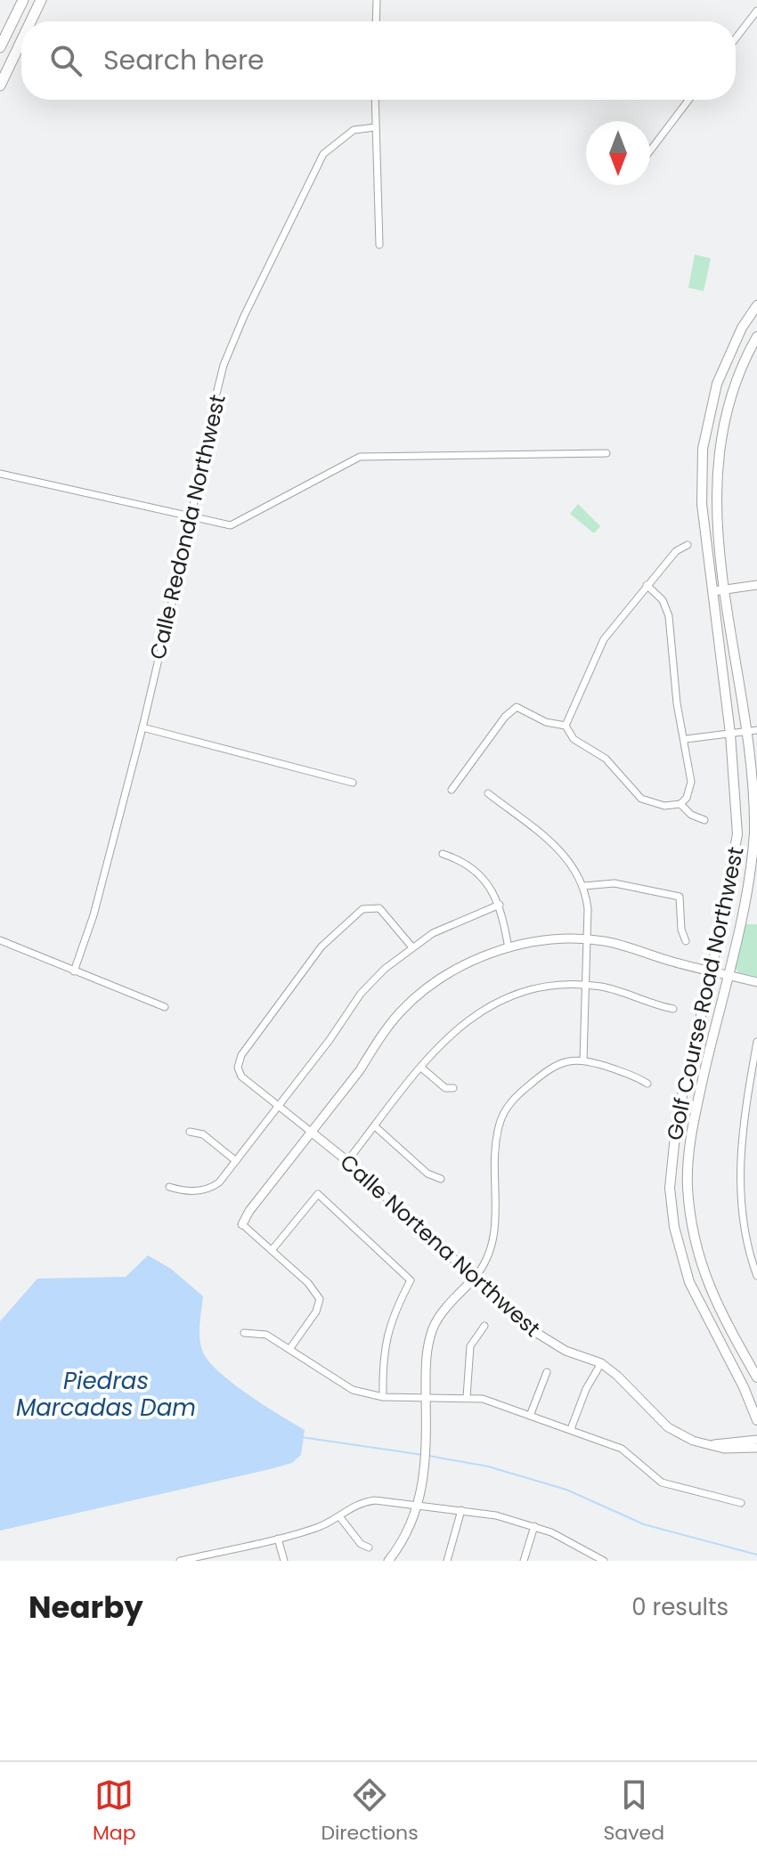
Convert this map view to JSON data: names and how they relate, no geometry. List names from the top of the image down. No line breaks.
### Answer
{"streets":{"main road":["Golf Course Road Northwest"],"street":["Calle Redonda Northwest","Calle Nortena Northwest"]},"water":["Piedras Marcadas Dam"],"north":"bottom","page":{"search":"Search here","heading":["Nearby","0 results"],"nav":["Map","Directions","Saved"]}}
